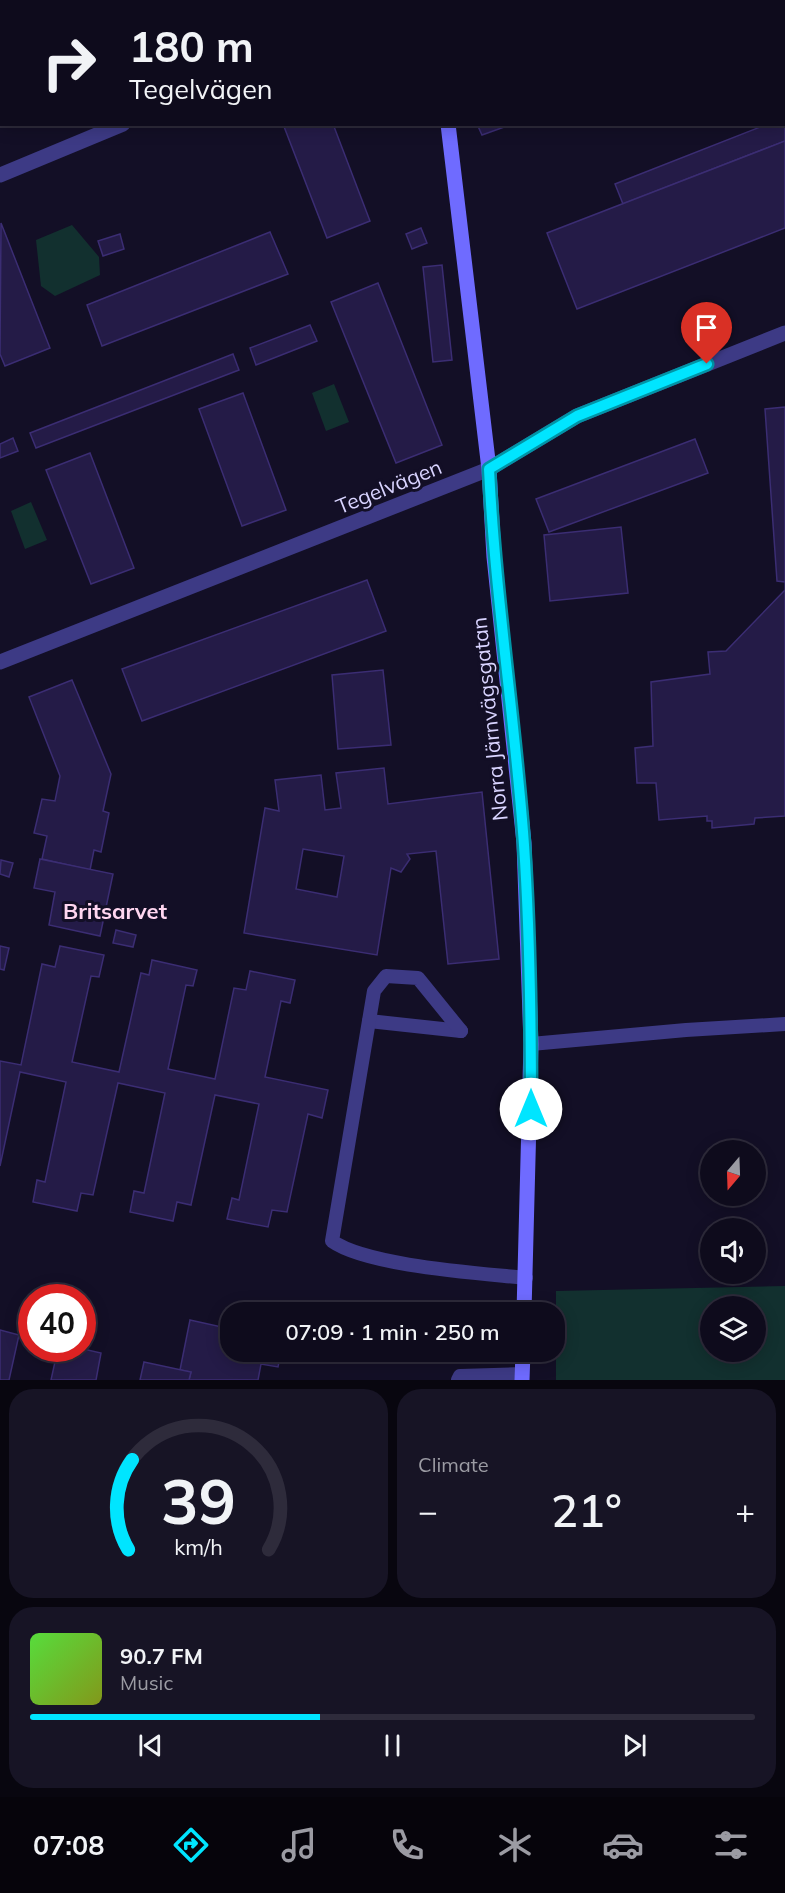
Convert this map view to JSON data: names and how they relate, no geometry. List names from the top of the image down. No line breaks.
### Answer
{"streets":{"street":["Tegelvägen","Norra Järnvägsgatan"]},"crossings":[["Tegelvägen","Norra Järnvägsgatan"]],"districts":["Britsarvet"],"north":"bottom","page":{"turn":["180 m","Tegelvägen"],"limit":"40","trip":"07:09 · 1 min · 250 m","tile":"Climate","heat":["−","21°","+"],"song":["90.7 FM","Music"],"tabs":"07:08","gauge":["39","km/h"]}}
